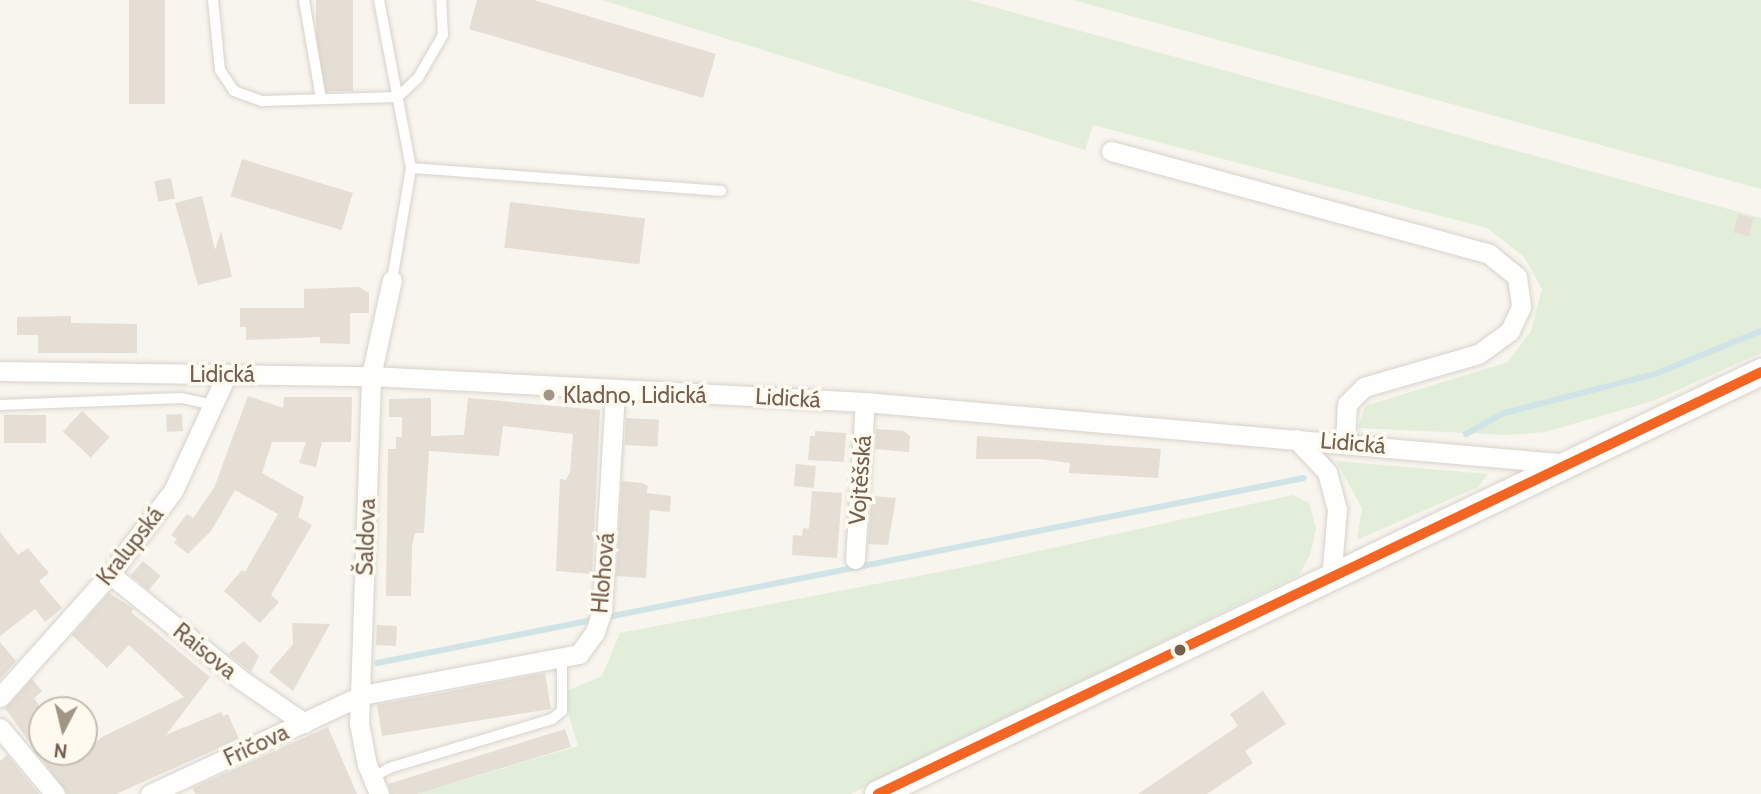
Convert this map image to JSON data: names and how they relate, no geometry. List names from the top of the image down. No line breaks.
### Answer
{"streets":{"street":["Lidická","Vojtěšská","Šaldova","Kralupská","Hlohová","Raisova","Fričova"]},"crossings":[["Lidická","Vojtěšská"],["Lidická","Šaldova"],["Lidická","Kralupská"],["Lidická","Hlohová"],["Šaldova","Hlohová"],["Šaldova","Fričova"],["Kralupská","Raisova"],["Hlohová","Fričova"],["Raisova","Fričova"]],"places":["Kladno, Lidická"],"north":"bottom"}
